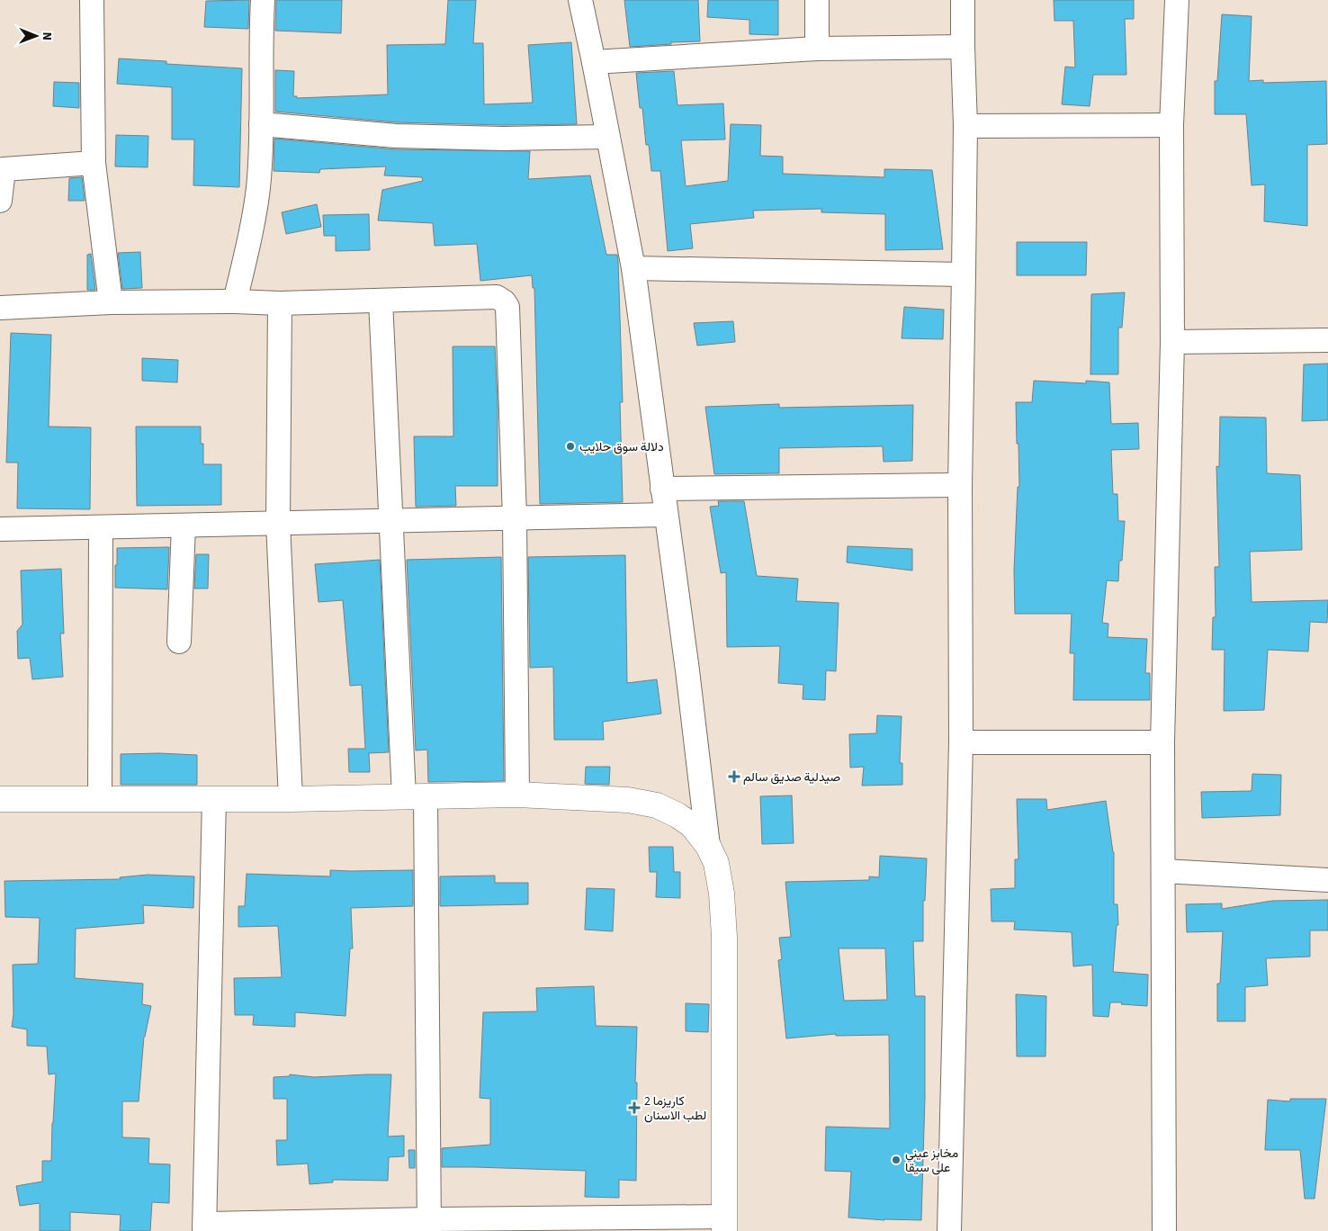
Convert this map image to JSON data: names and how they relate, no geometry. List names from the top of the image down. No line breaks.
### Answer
{"places":{"other":["دلالة سوق حلايب","مخابز عيني على سيقا"],"health":["صيدلية صديق سالم","كاريزما 2 لطب الاسنان"]},"north":"right"}
